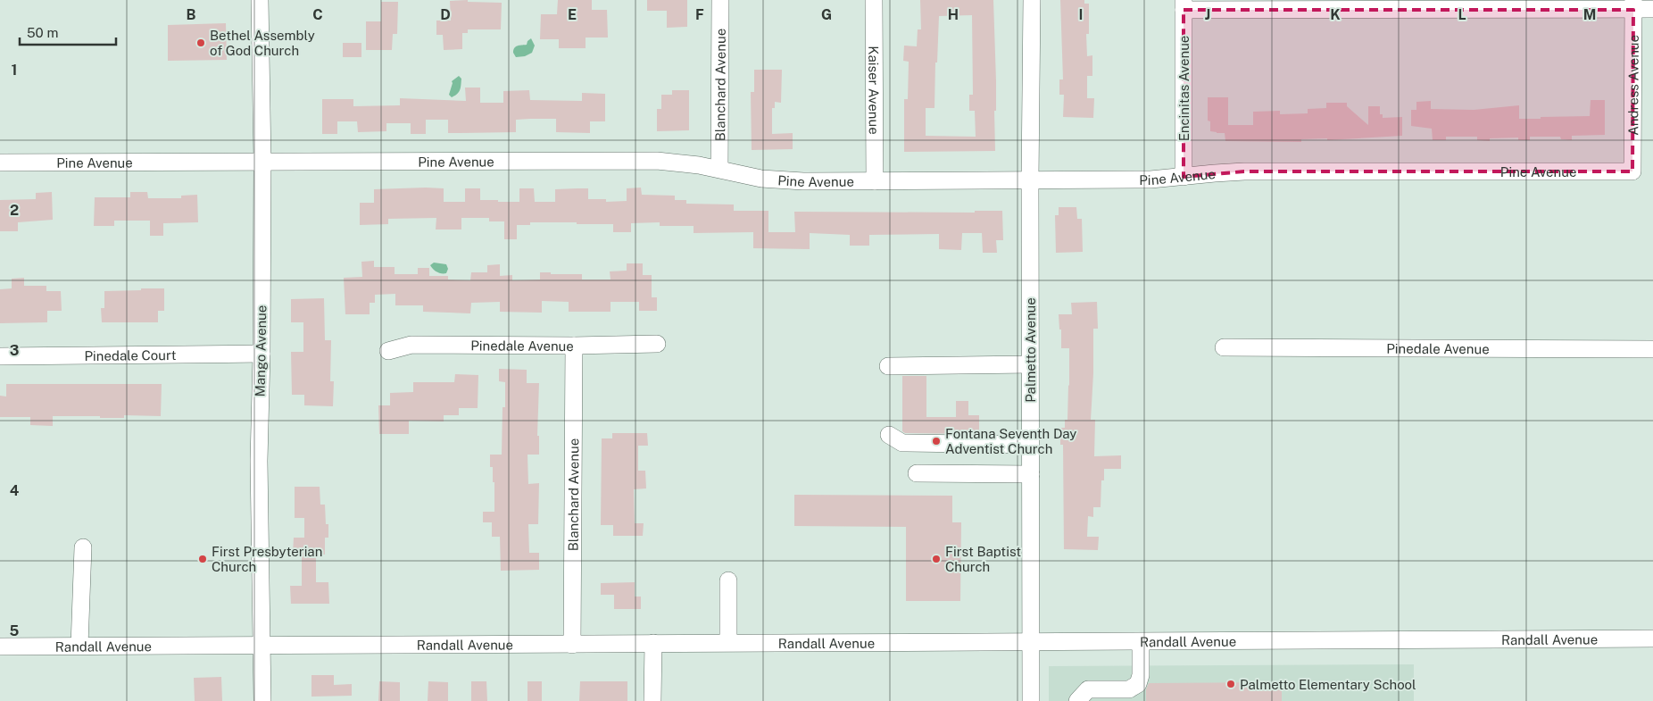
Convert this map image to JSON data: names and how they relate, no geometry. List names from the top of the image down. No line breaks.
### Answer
{"streets":{"street":["Blanchard Avenue","Andress Avenue","Encinitas Avenue","Kaiser Avenue","Pine Avenue","Pinedale Avenue","Palmetto Avenue","Mango Avenue","Pinedale Court","Randall Avenue"]},"crossings":[["Blanchard Avenue","Pine Avenue"],["Blanchard Avenue","Pinedale Avenue"],["Blanchard Avenue","Randall Avenue"],["Andress Avenue","Pine Avenue"],["Encinitas Avenue","Pine Avenue"],["Kaiser Avenue","Pine Avenue"],["Pine Avenue","Palmetto Avenue"],["Pine Avenue","Mango Avenue"],["Palmetto Avenue","Randall Avenue"],["Mango Avenue","Pinedale Court"],["Mango Avenue","Randall Avenue"]],"places":["Bethel Assembly of God Church","Fontana Seventh Day Adventist Church","First Presbyterian Church","First Baptist Church","Palmetto Elementary School"],"scale_bar":"50 m","grid":{"columns":["B","C","D","E","F","G","H","I","J","K","L","M"],"rows":["1","2","3","4","5"]}}
